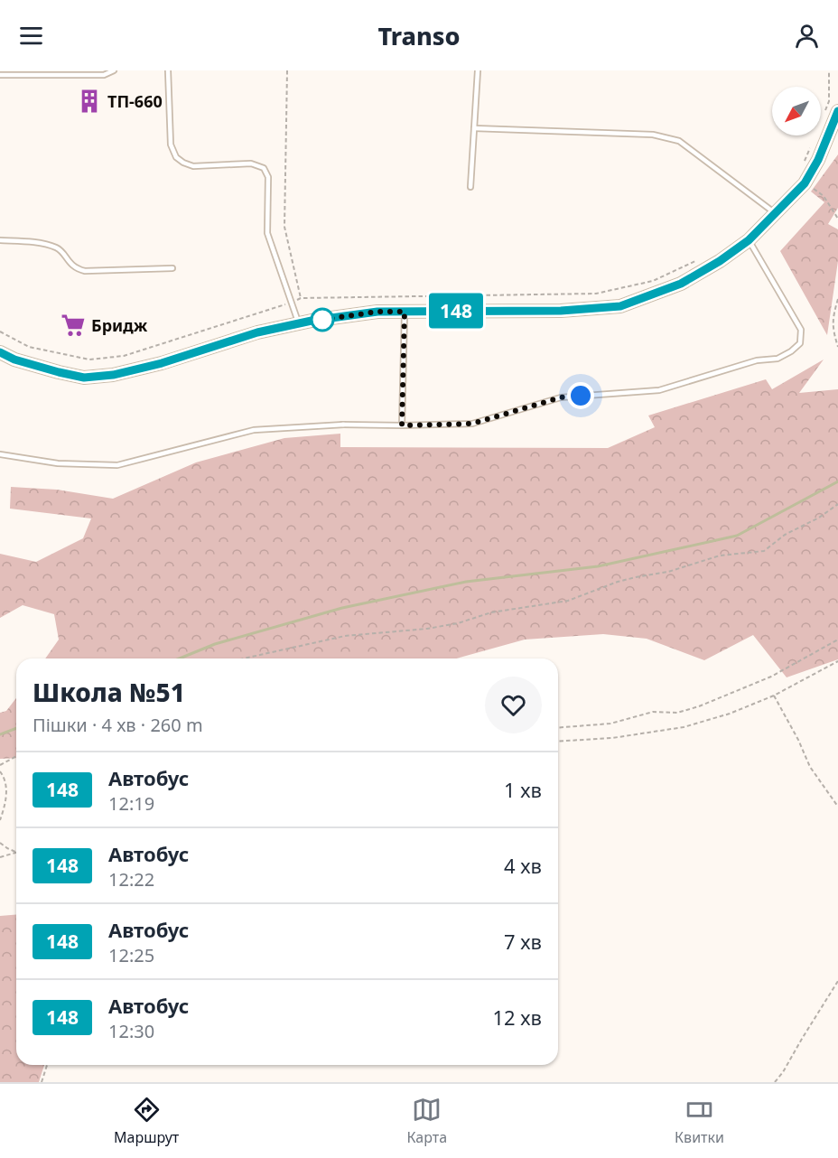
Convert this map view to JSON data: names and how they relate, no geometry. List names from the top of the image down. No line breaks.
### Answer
{"places":{"building":["ТП-660"],"supermarket":["Бридж"]},"lines":["bus line 148"],"north":"bottom left","page":{"header":"Transo","on_map":"148","heading":["Школа №51","Пішки · 4 хв · 260 m"],"list":[{"mark":"148","name":"Автобус","note":"12:19","value":"1 хв"},{"mark":"148","name":"Автобус","note":"12:22","value":"4 хв"},{"mark":"148","name":"Автобус","note":"12:25","value":"7 хв"},{"mark":"148","name":"Автобус","note":"12:30","value":"12 хв"}],"tabs":["Маршрут","Карта","Квитки"]}}
